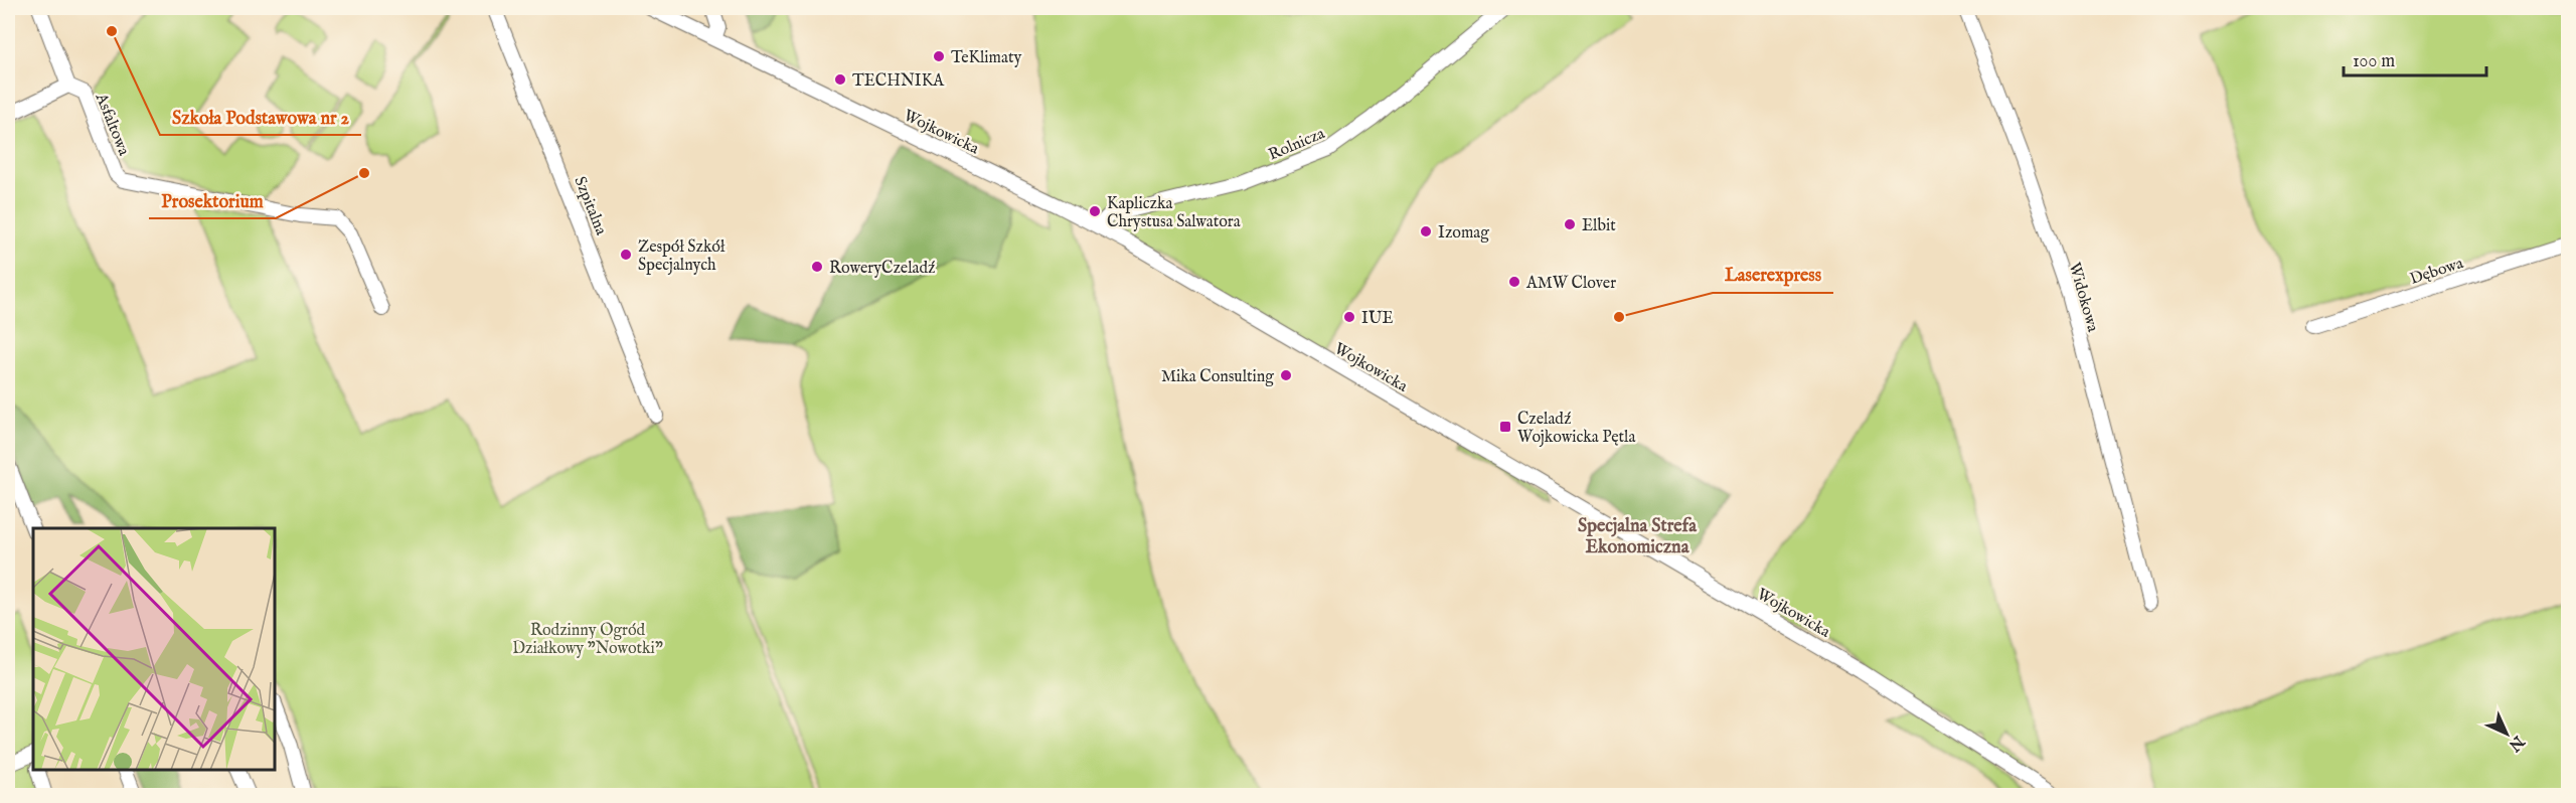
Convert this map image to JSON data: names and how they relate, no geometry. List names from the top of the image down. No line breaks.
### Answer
{"streets":{"street":["Asfaltowa","Wojkowicka","Rolnicza","Szpitalna","Dębowa","Widokowa"]},"crossings":[["Wojkowicka","Rolnicza"]],"districts":["Specjalna Strefa Ekonomiczna"],"parks":["Rodzinny Ogród Działkowy \"Nowotki\""],"places":{"other":["Szkoła Podstawowa nr 2","TeKlimaty","TECHNIKA","Prosektorium","Kapliczka Chrystusa Salwatora","Elbit","Izomag","Zespół Szkół Specjalnych","RoweryCzeladź","AMW Clover","IUE","Laserexpress","Mika Consulting"],"transit":["Czeladź Wojkowicka Pętla"]},"scale_bar":"100 m","north":"bottom right"}
